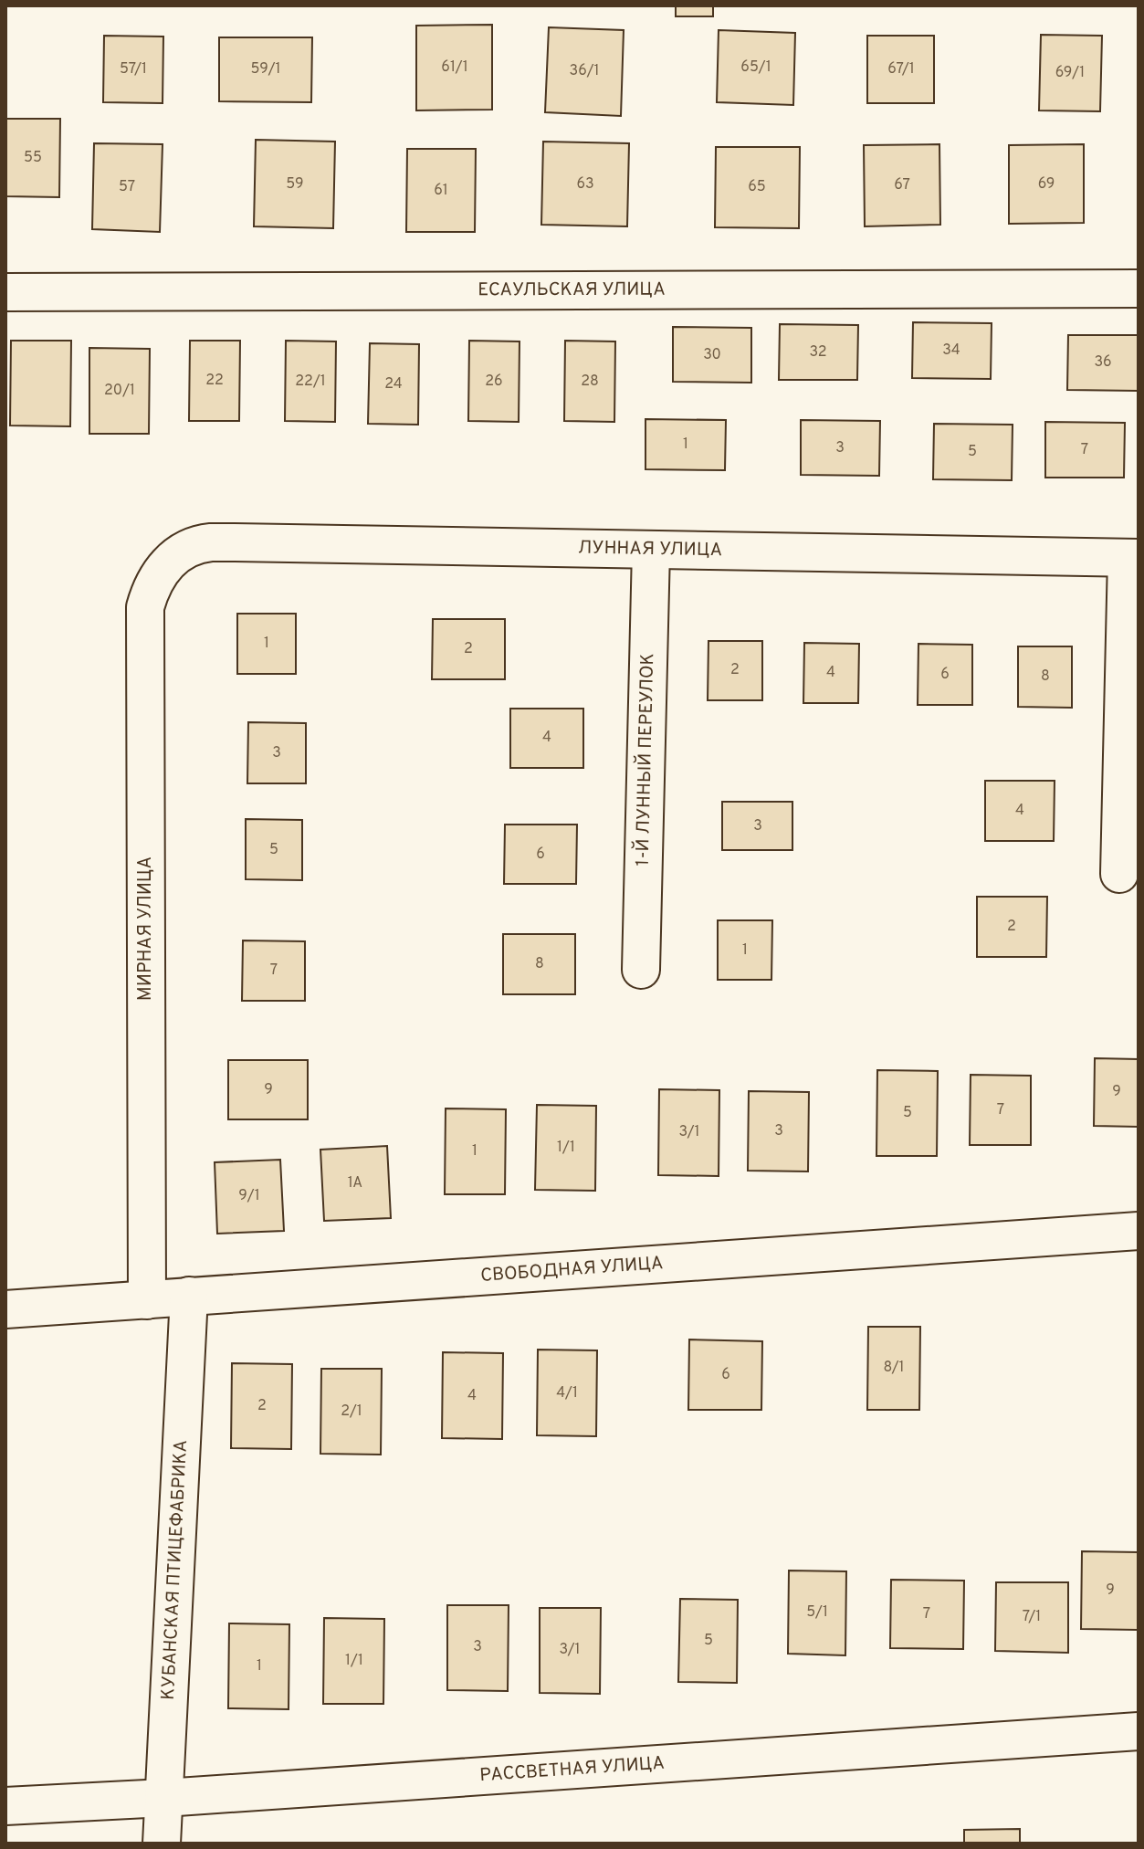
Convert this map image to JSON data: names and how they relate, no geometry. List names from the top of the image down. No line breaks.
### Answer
{"streets":{"street":["ЕСАУЛЬСКАЯ УЛИЦА","ЛУННАЯ УЛИЦА","1-Й ЛУННЫЙ ПЕРЕУЛОК","МИРНАЯ УЛИЦА","СВОБОДНАЯ УЛИЦА","КУБАНСКАЯ ПТИЦЕФАБРИКА","РАССВЕТНАЯ УЛИЦА"]},"crossings":[["ЛУННАЯ УЛИЦА","1-Й ЛУННЫЙ ПЕРЕУЛОК"],["ЛУННАЯ УЛИЦА","МИРНАЯ УЛИЦА"],["МИРНАЯ УЛИЦА","СВОБОДНАЯ УЛИЦА"],["СВОБОДНАЯ УЛИЦА","КУБАНСКАЯ ПТИЦЕФАБРИКА"],["КУБАНСКАЯ ПТИЦЕФАБРИКА","РАССВЕТНАЯ УЛИЦА"]],"house_numbers":["61/1","65/1","57/1","59/1","67/1","36/1","69/1","55","59","63","69","67","57","65","61","34","32","30","36","22","22/1","26","28","24","20/1","1","3","7","5","1","2","2","4","6","8","4","3","4","3","5","6","2","1","8","7","9","9","7","5","3","3/1","1/1","1","1А","9/1","8/1","6","4/1","4","2","2/1","9","5/1","7","7/1","5","3","3/1","1/1","1"]}
